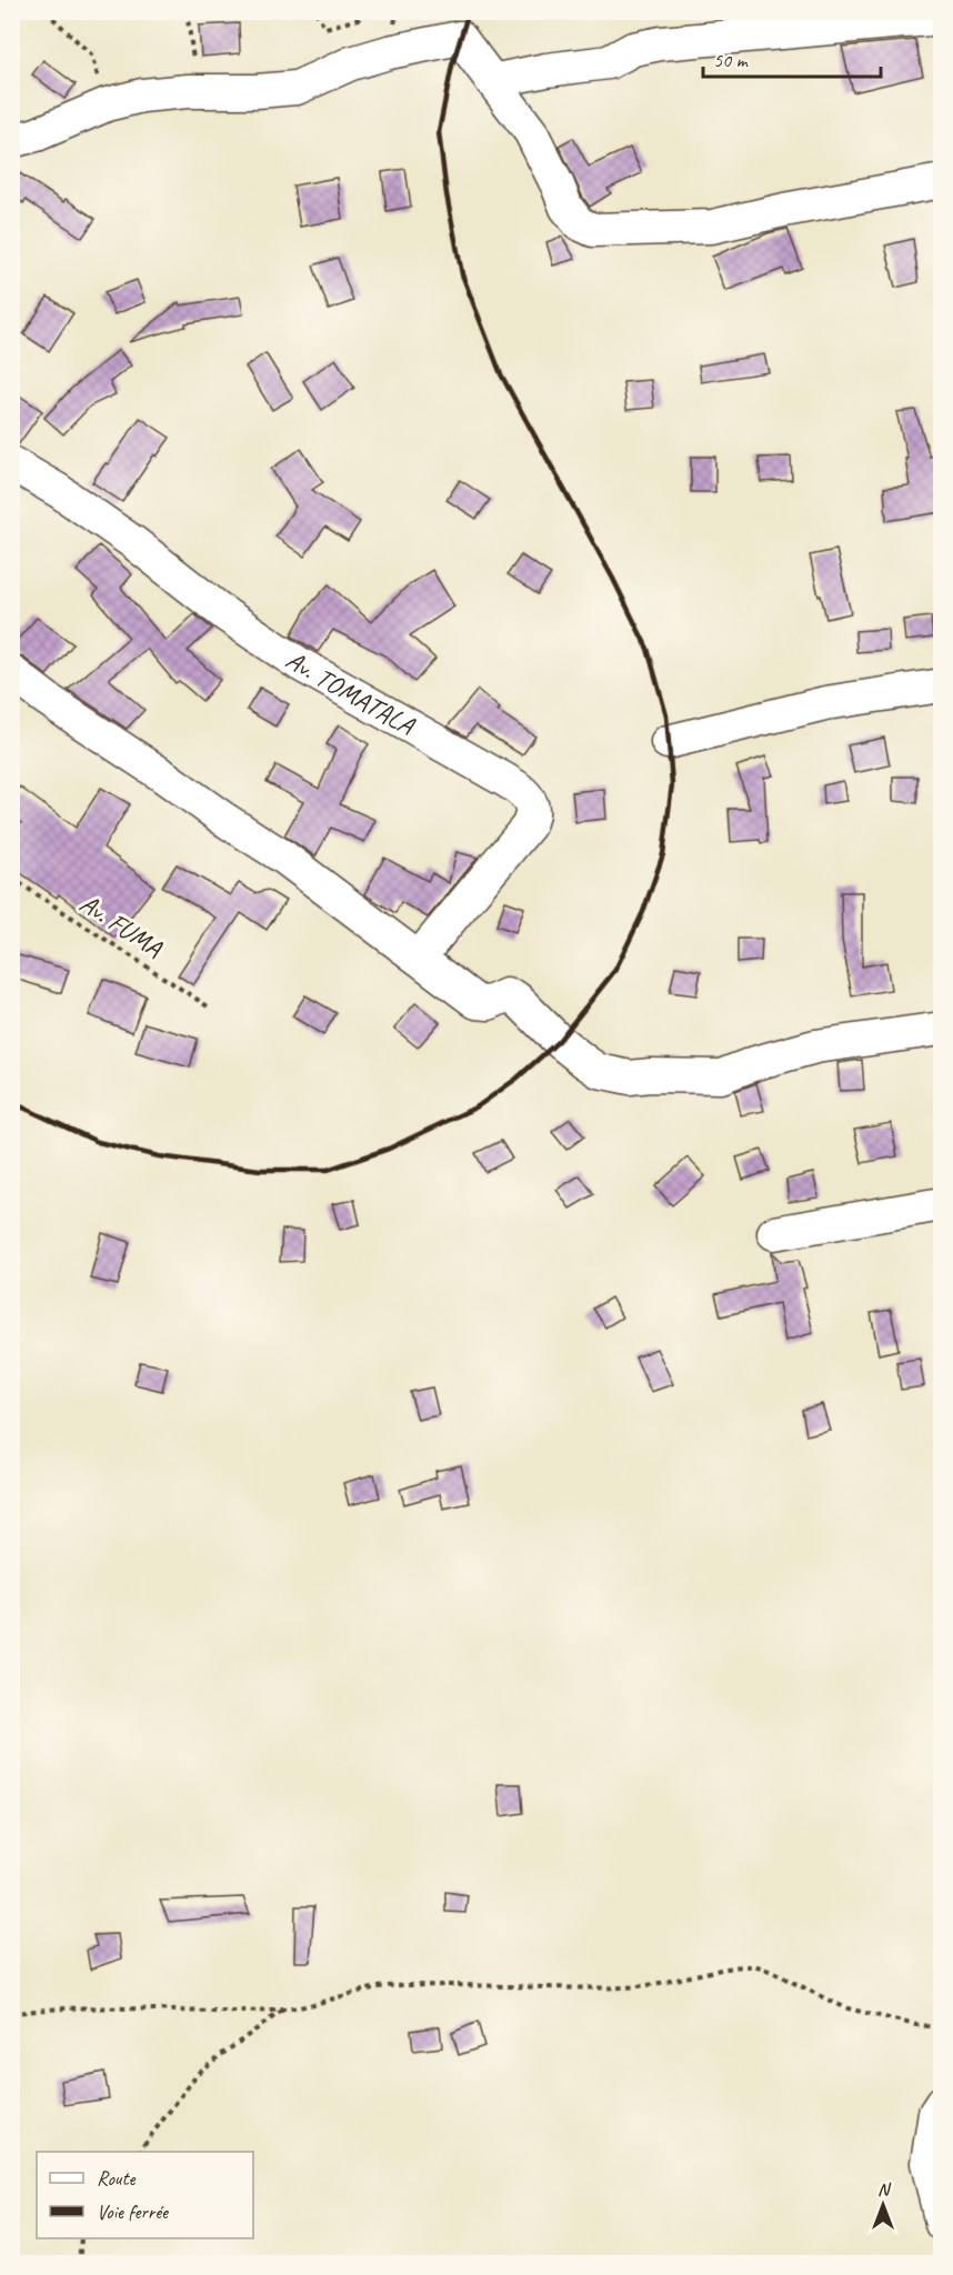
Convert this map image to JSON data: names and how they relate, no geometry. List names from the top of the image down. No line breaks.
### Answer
{"streets":{"street":["Av. TOMATALA"],"path":["Av. FUMA"]},"legend":["Route","Voie ferrée"],"scale_bar":"50 m","north":"top"}
